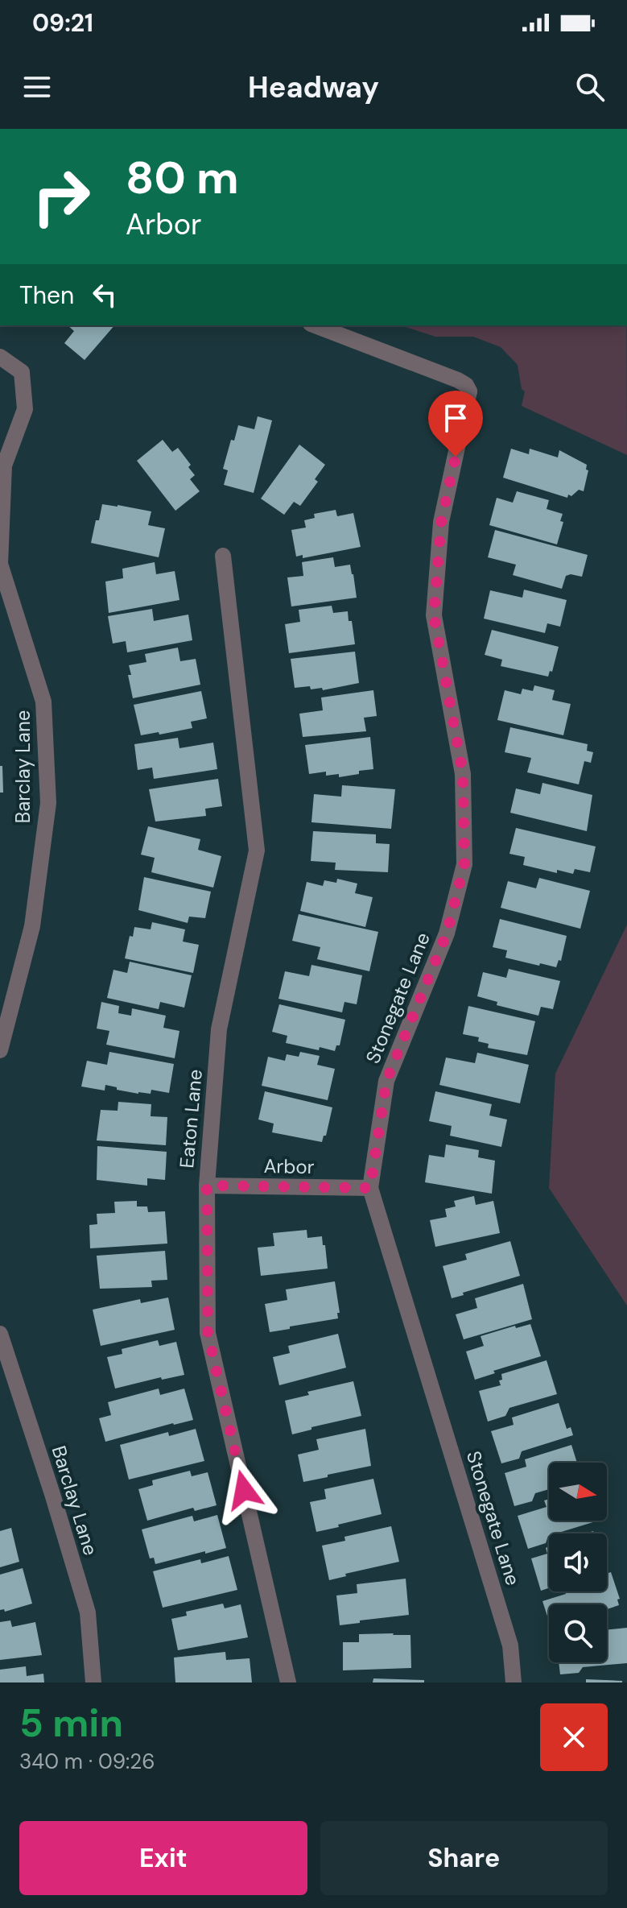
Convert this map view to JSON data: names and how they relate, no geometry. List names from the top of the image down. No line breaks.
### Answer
{"streets":{"street":["Barclay Lane","Stonegate Lane","Eaton Lane","Arbor"]},"crossings":[["Stonegate Lane","Arbor"],["Eaton Lane","Arbor"]],"north":"right","page":{"status":"09:21","header":"Headway","turn":["80 m","Arbor"],"then":"Then","heading":["5 min","340 m · 09:26"],"buttons":["Exit","Share"]}}
